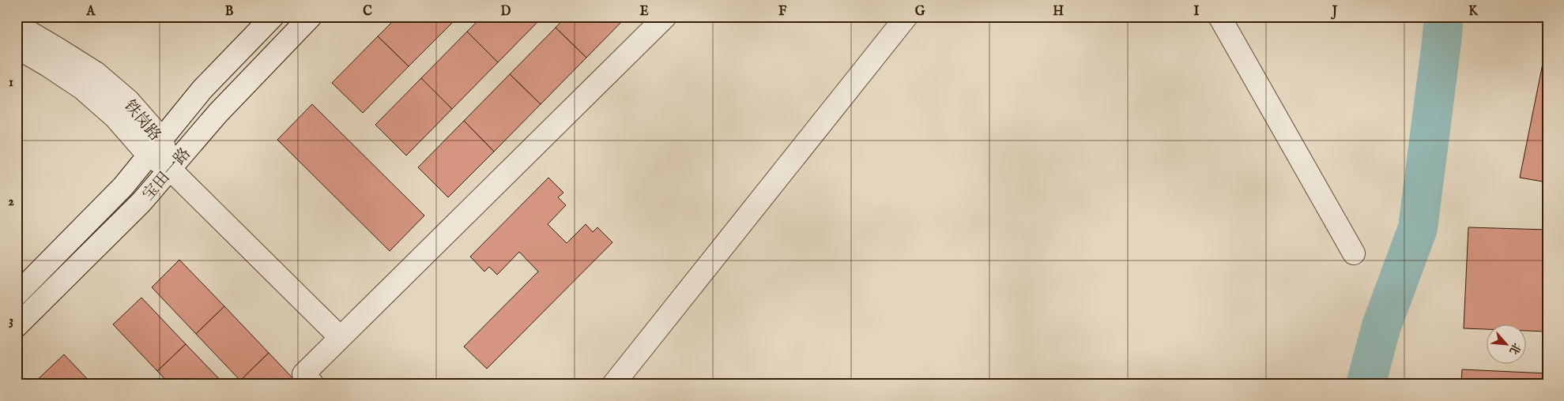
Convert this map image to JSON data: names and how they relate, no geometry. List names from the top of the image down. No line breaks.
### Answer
{"streets":{"street":["铁岗路","宝田一路"]},"crossings":[["铁岗路","宝田一路"]],"north":"bottom right","grid":{"columns":["A","B","C","D","E","F","G","H","I","J","K"],"rows":["1","2","3"]}}
